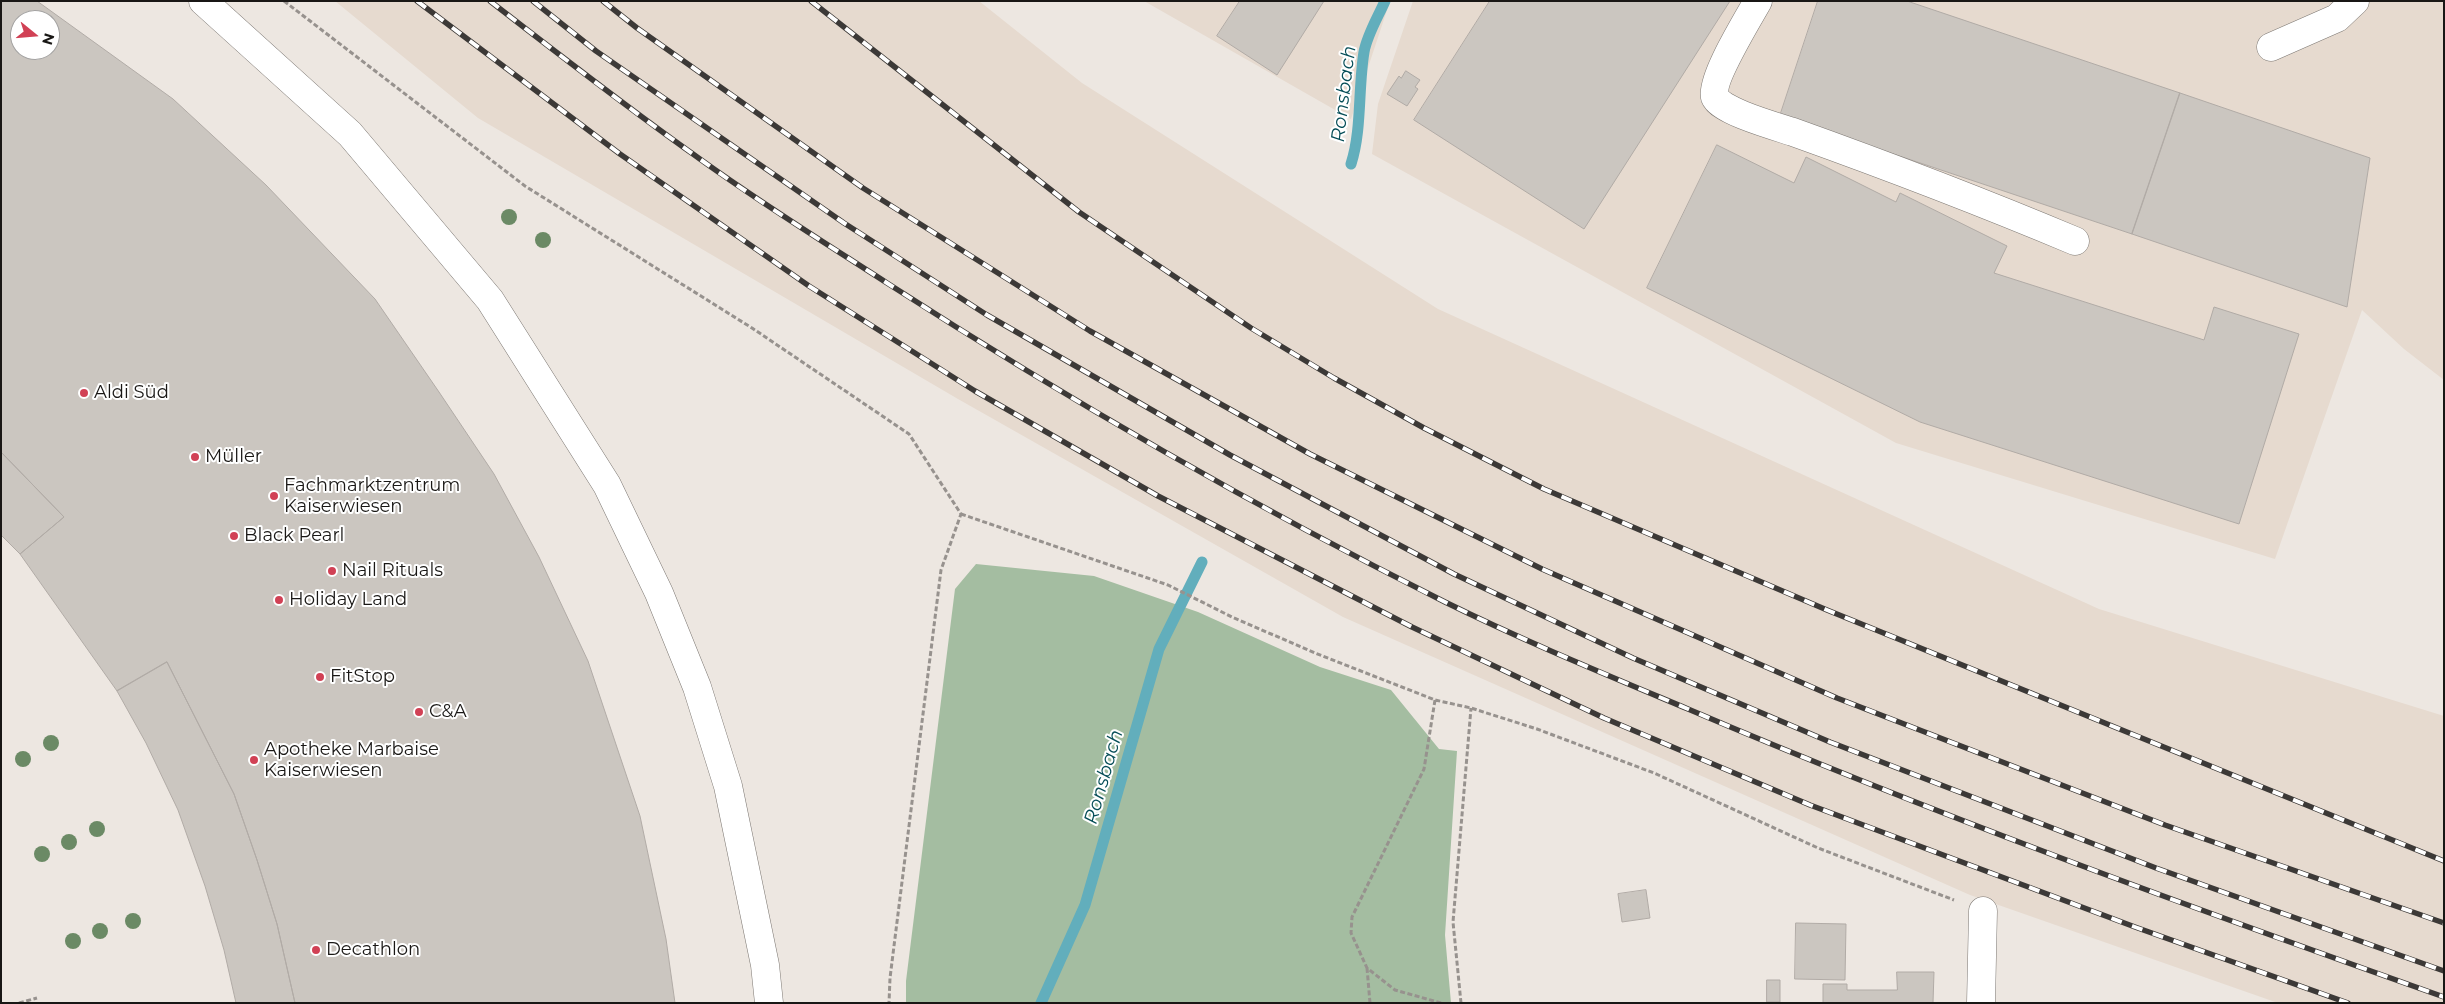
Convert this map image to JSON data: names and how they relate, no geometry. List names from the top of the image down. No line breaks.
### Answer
{"water":["Ronsbach"],"places":["Aldi Süd","Müller","Fachmarktzentrum Kaiserwiesen","Black Pearl","Nail Rituals","Holiday Land","FitStop","C&A","Apotheke Marbaise Kaiserwiesen","Decathlon"],"north":"right"}
